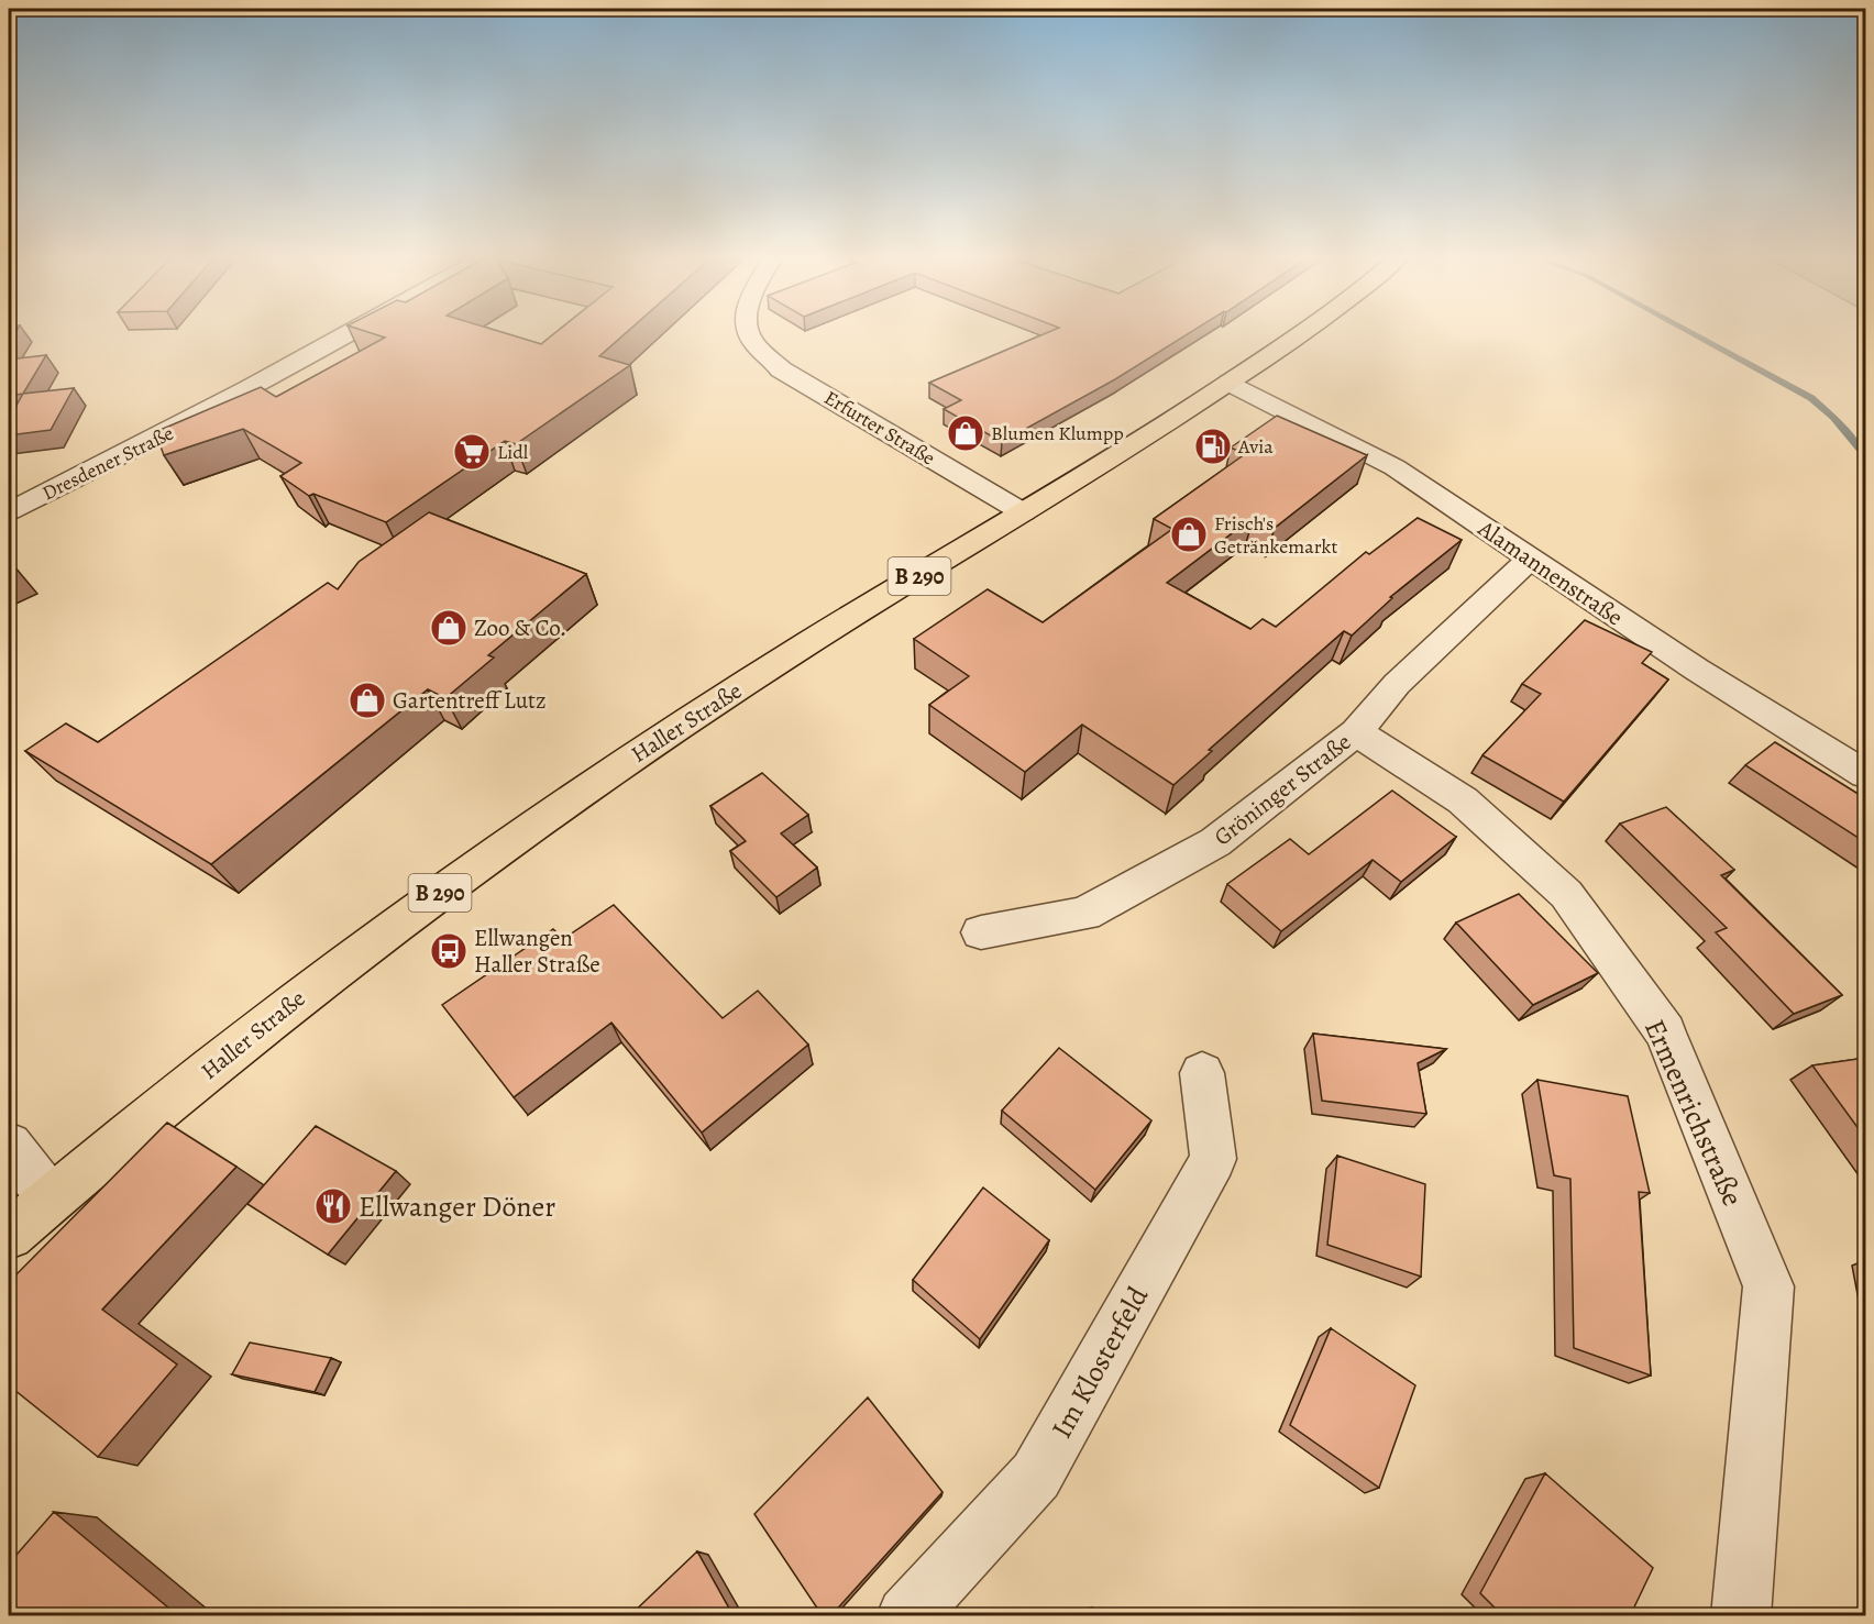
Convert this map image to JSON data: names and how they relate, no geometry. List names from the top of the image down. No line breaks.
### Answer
{"streets":{"main road":["B 290","Haller Straße"],"street":["Erfurter Straße","Dresdener Straße","Alamannenstraße","Gröninger Straße","Ermenrichstraße","Im Klosterfeld"]},"crossings":[["Erfurter Straße","Haller Straße"],["Alamannenstraße","Haller Straße"],["Alamannenstraße","Gröninger Straße"],["Gröninger Straße","Ermenrichstraße"]],"places":{"shop":["Blumen Klumpp","Frisch's Getränkemarkt","Zoo & Co.","Gartentreff Lutz"],"fuel station":["Avia"],"supermarket":["Lidl"],"bus stop":["Ellwangen Haller Straße"],"restaurant":["Ellwanger Döner"]}}
